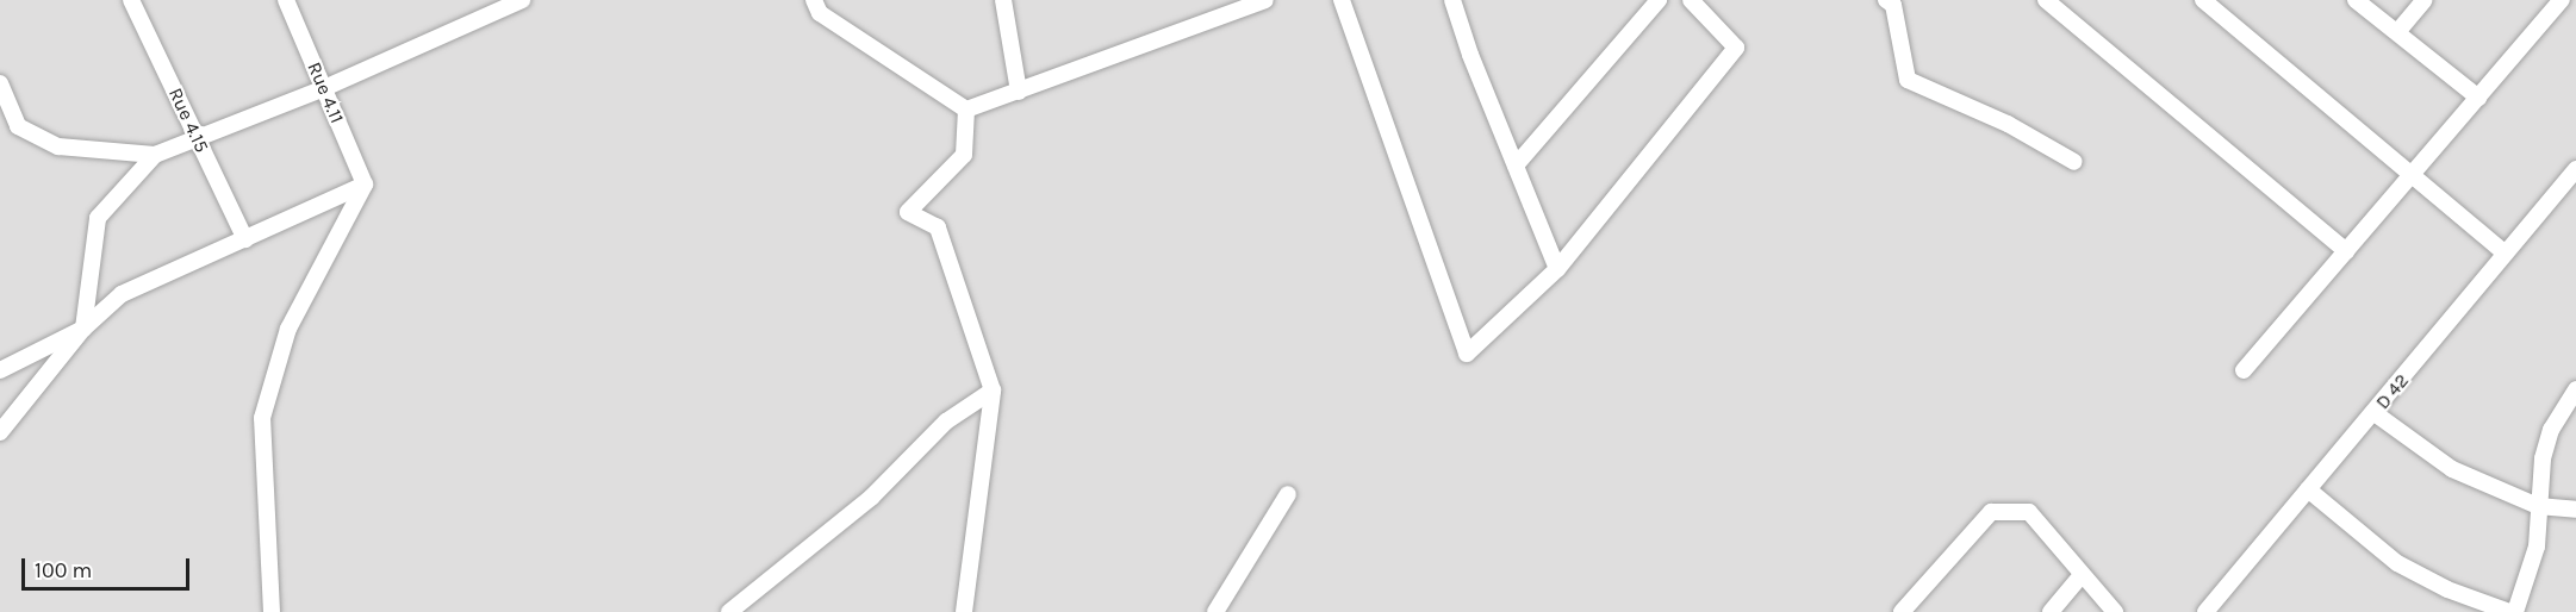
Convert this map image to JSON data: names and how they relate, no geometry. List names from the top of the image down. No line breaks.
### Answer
{"streets":{"street":["Rue 4.11","Rue 4.15","D 42"]},"scale_bar":"100 m"}
